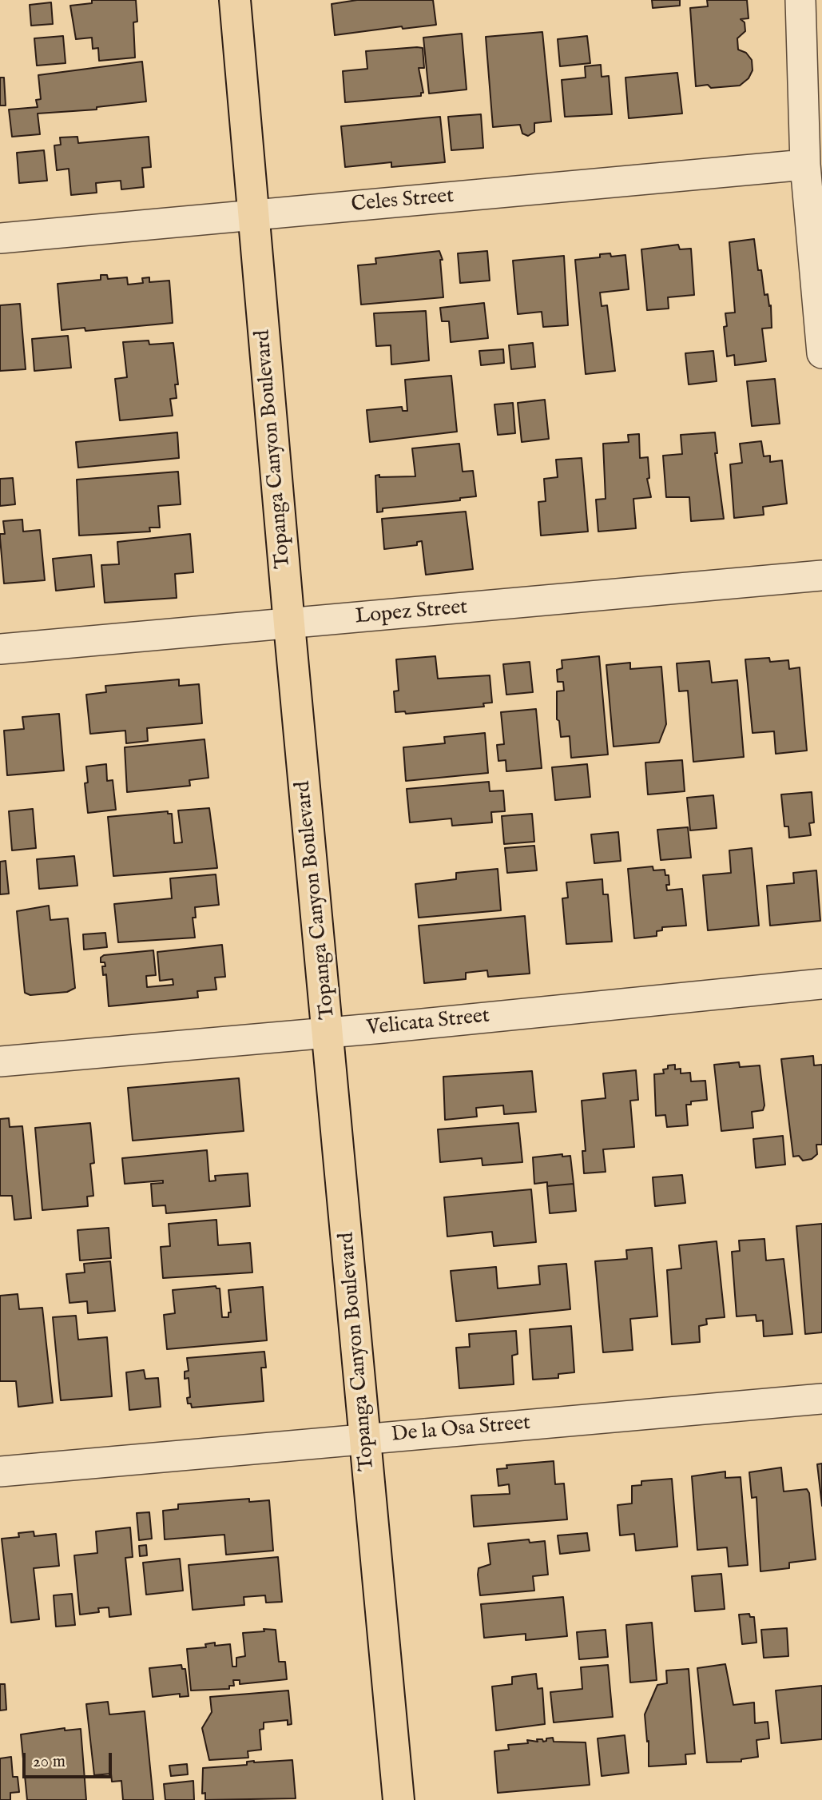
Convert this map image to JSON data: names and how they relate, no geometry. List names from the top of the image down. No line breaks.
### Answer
{"streets":{"main road":["Topanga Canyon Boulevard"],"street":["Celes Street","Lopez Street","Velicata Street","De la Osa Street"]},"crossings":[["Celes Street","Topanga Canyon Boulevard"],["Topanga Canyon Boulevard","Lopez Street"],["Topanga Canyon Boulevard","Velicata Street"],["Topanga Canyon Boulevard","De la Osa Street"]],"scale_bar":"20 m"}
